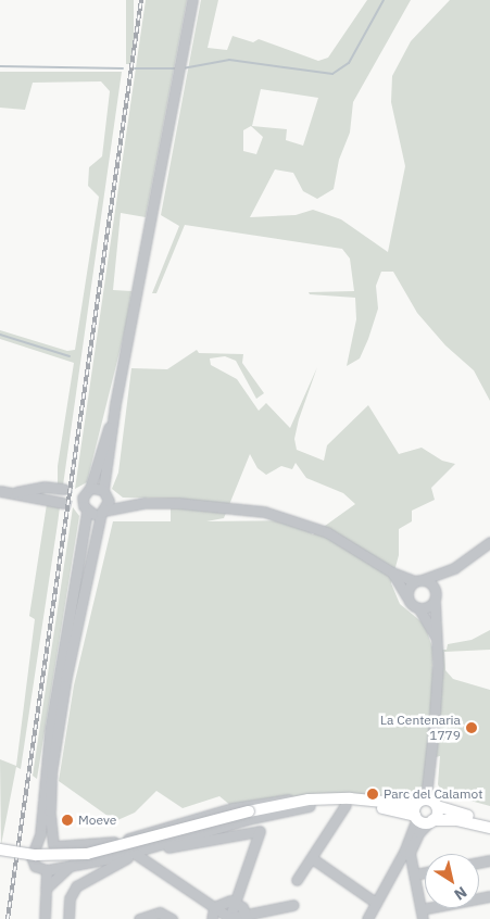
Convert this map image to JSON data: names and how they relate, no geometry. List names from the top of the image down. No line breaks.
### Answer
{"places":["La Centenaria 1779","Parc del Calamot","Moeve"],"north":"bottom right"}
